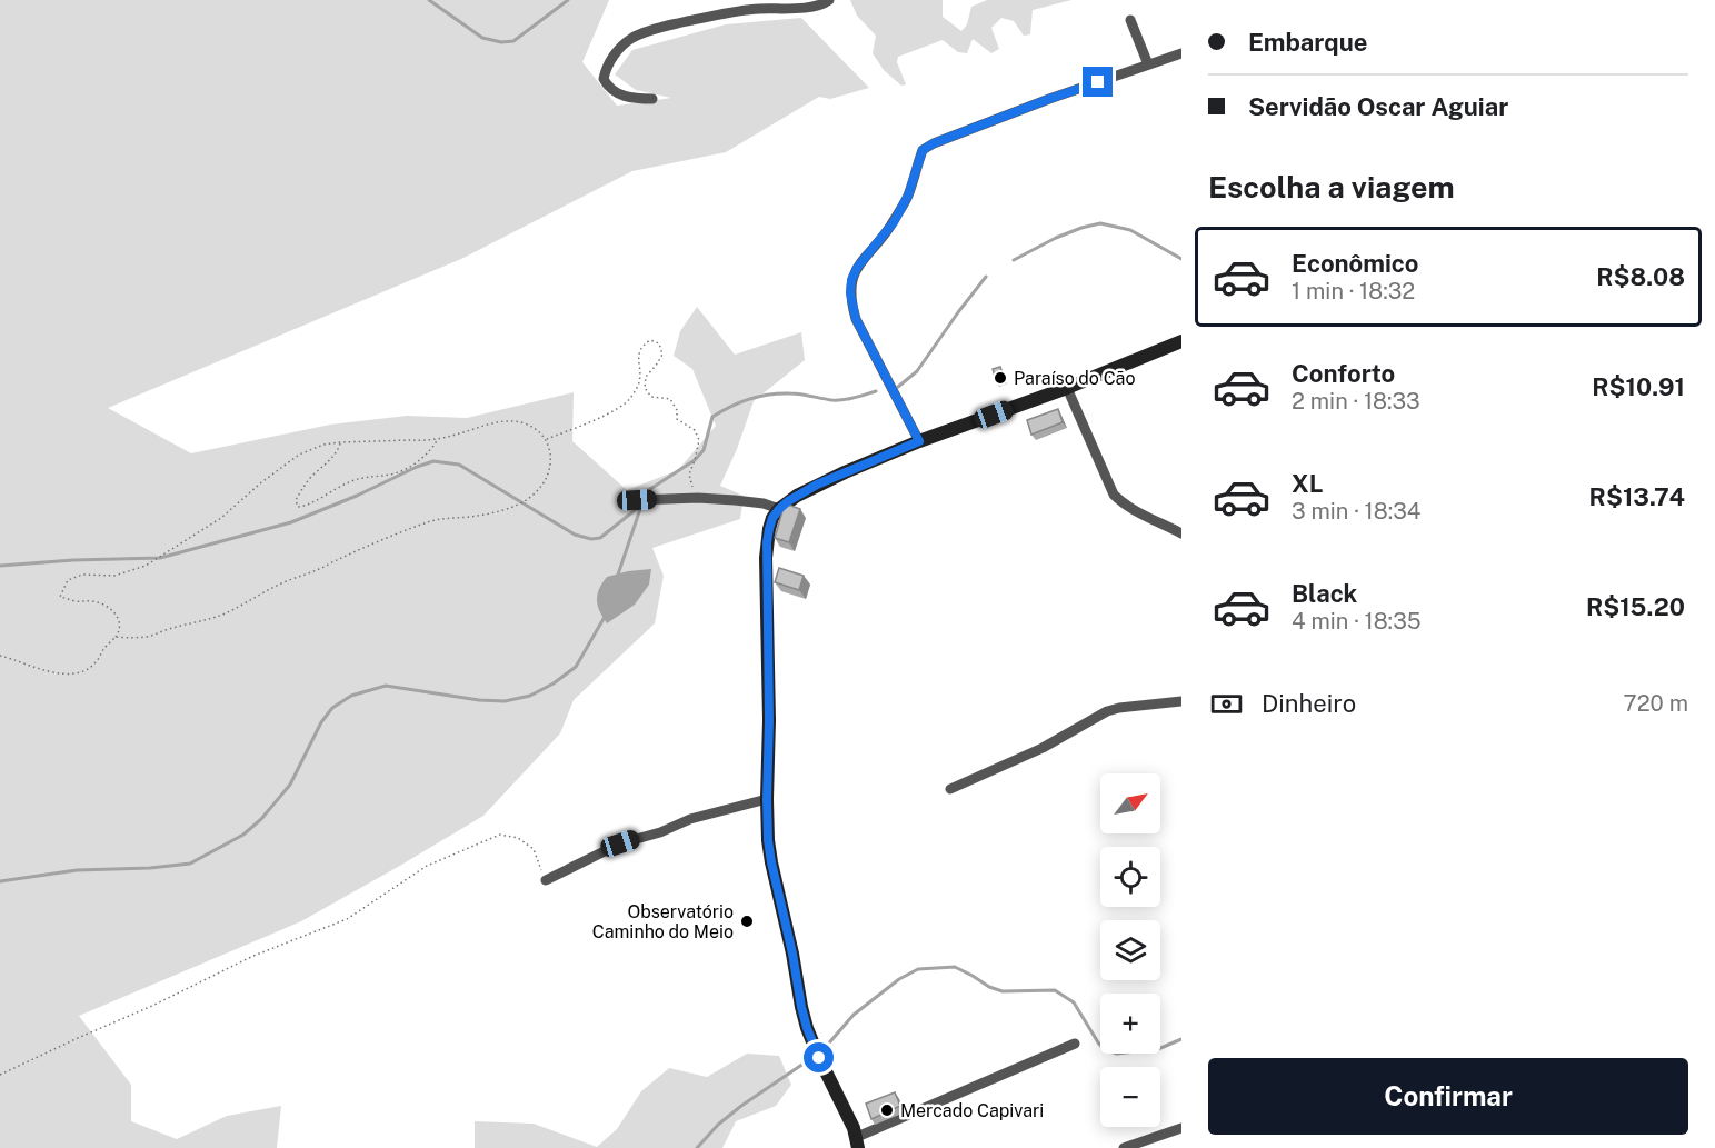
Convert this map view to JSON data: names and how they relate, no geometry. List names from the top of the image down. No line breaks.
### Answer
{"places":["Paraíso do Cão","Observatório Caminho do Meio","Mercado Capivari"],"north":"top right","page":{"banner":["Embarque","Servidão Oscar Aguiar"],"heading":"Escolha a viagem","list":[{"name":"Econômico","note":"1 min · 18:32","value":"R$8.08"},{"name":"Conforto","note":"2 min · 18:33","value":"R$10.91"},{"name":"XL","note":"3 min · 18:34","value":"R$13.74"},{"name":"Black","note":"4 min · 18:35","value":"R$15.20"}],"pay":["Dinheiro","720 m"],"map_buttons":["+","−"],"buttons":"Confirmar"}}
